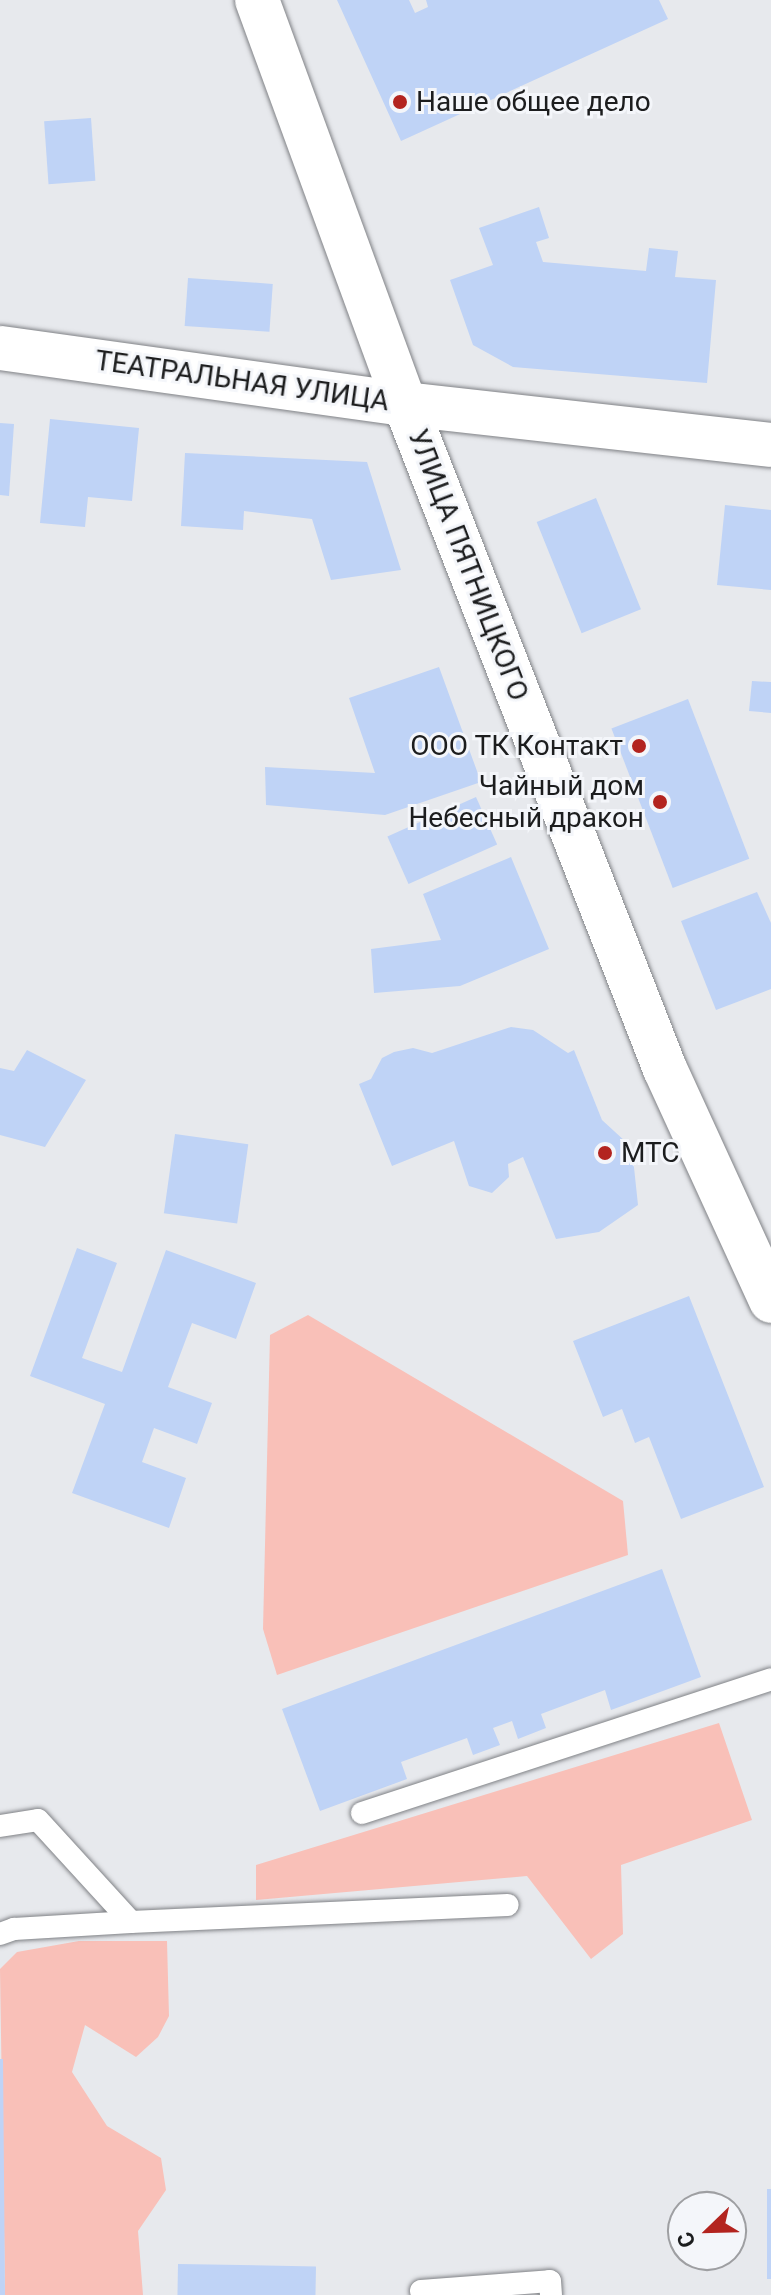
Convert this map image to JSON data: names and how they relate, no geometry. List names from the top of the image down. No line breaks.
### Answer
{"streets":{"street":["ТЕАТРАЛЬНАЯ УЛИЦА","УЛИЦА ПЯТНИЦКОГО"]},"crossings":[["ТЕАТРАЛЬНАЯ УЛИЦА","УЛИЦА ПЯТНИЦКОГО"]],"places":["Наше общее дело","ООО ТК Контакт","Чайный дом Небесный дракон","МТС"],"north":"bottom left"}
